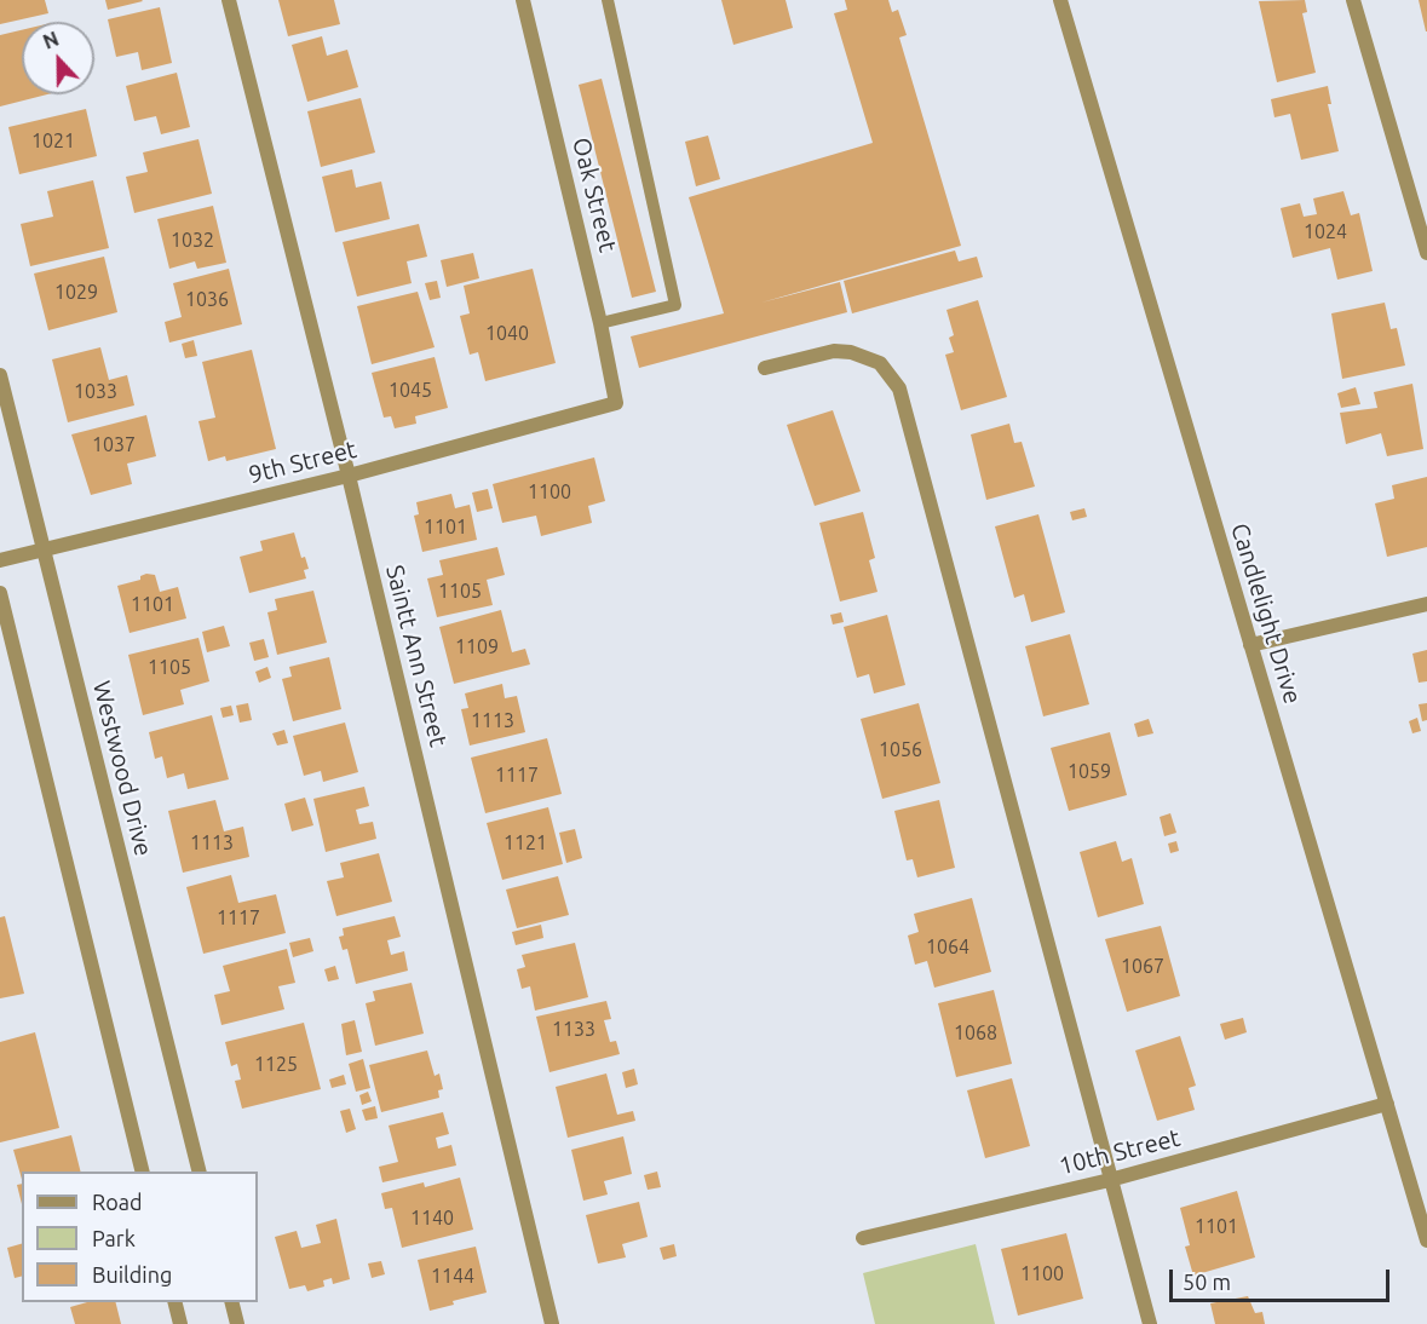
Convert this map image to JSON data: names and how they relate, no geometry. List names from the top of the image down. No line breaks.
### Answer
{"streets":{"street":["Oak Street","9th Street","Candlelight Drive","Saintt Ann Street","Westwood Drive","10th Street"]},"crossings":[["Oak Street","9th Street"],["9th Street","Saintt Ann Street"],["9th Street","Westwood Drive"],["Candlelight Drive","10th Street"]],"house_numbers":["1021","1024","1032","1029","1036","1040","1045","1033","1037","1100","1101","1105","1101","1109","1105","1113","1056","1059","1117","1113","1121","1117","1064","1067","1133","1068","1125","1140","1101","1100","1144"],"legend":["Road","Park","Building"],"scale_bar":"50 m","north":"top"}
